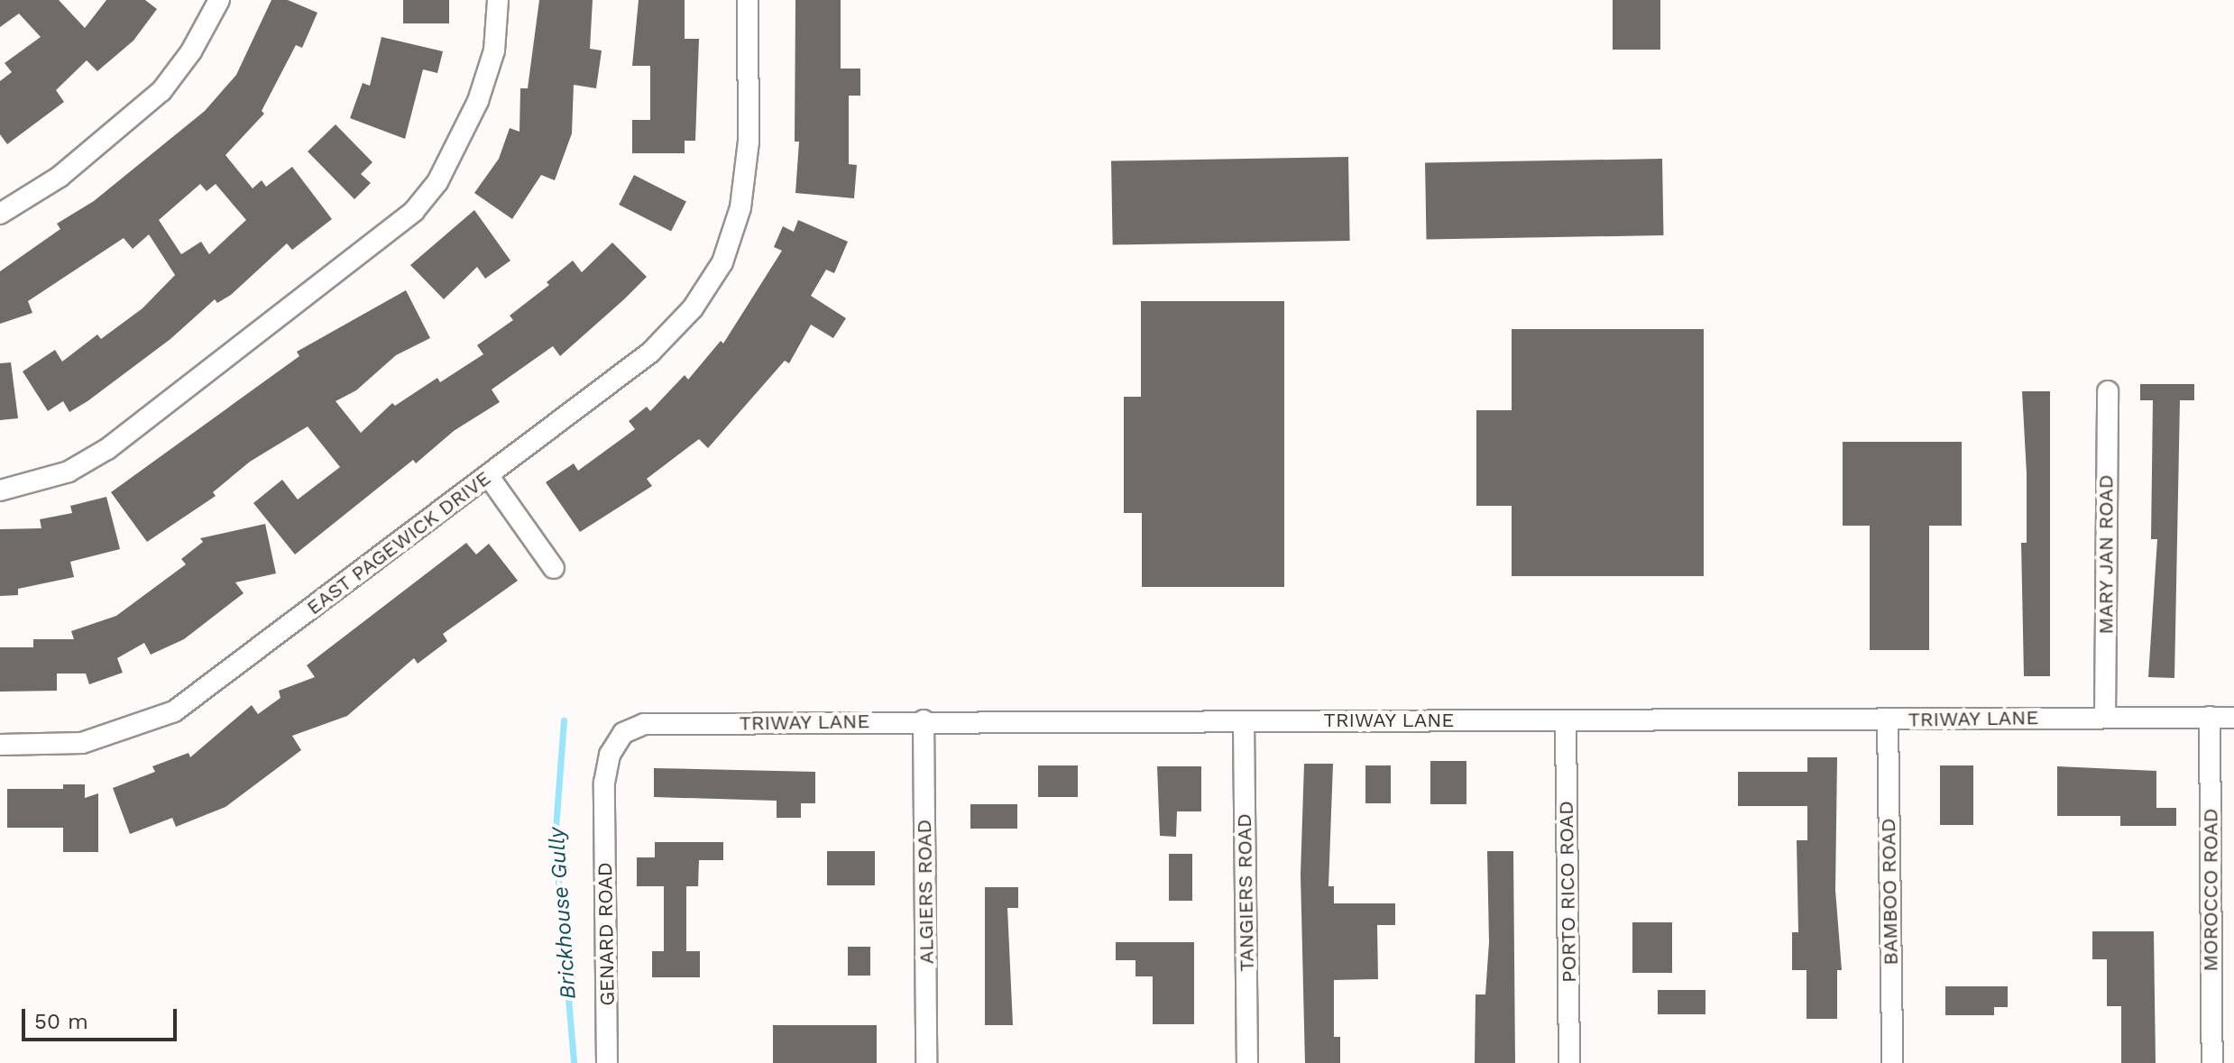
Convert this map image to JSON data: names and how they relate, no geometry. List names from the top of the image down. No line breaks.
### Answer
{"streets":{"street":["EAST PAGEWICK DRIVE","MARY JAN ROAD","TRIWAY LANE","MOROCCO ROAD","ALGIERS ROAD","PORTO RICO ROAD","BAMBOO ROAD","TANGIERS ROAD","GENARD ROAD"]},"crossings":[["MARY JAN ROAD","TRIWAY LANE"],["TRIWAY LANE","MOROCCO ROAD"],["TRIWAY LANE","ALGIERS ROAD"],["TRIWAY LANE","PORTO RICO ROAD"],["TRIWAY LANE","BAMBOO ROAD"],["TRIWAY LANE","TANGIERS ROAD"],["TRIWAY LANE","GENARD ROAD"]],"water":["Brickhouse Gully"],"scale_bar":"50 m"}
